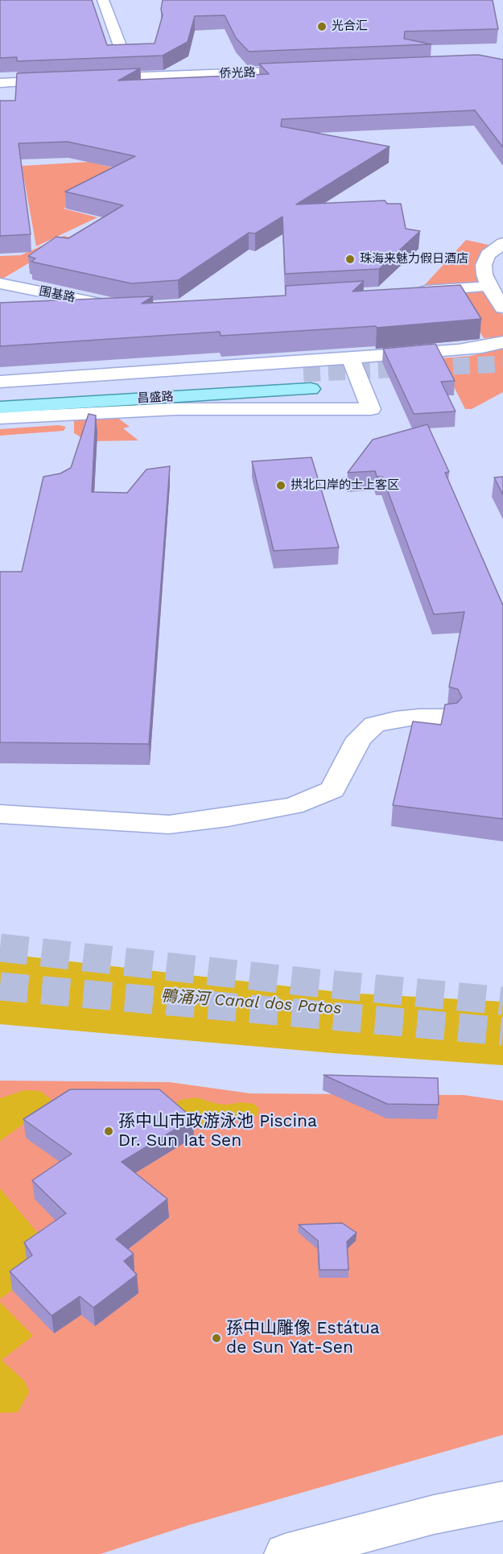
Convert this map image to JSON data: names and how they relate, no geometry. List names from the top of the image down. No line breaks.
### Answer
{"streets":{"main road":["昌盛路"],"street":["侨光路","围基路"]},"water":["鴨涌河 Canal dos Patos"],"places":["光合汇","珠海来魅力假日酒店","拱北口岸的士上客区","孫中山市政游泳池 Piscina Dr. Sun Iat Sen","孫中山雕像 Estátua de Sun Yat-Sen"]}
